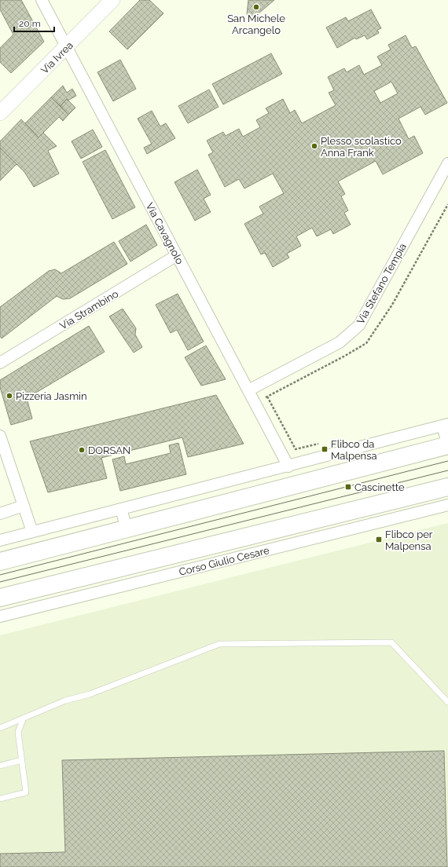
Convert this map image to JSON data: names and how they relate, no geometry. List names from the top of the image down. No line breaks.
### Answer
{"streets":{"main road":["Corso Giulio Cesare"],"street":["Via Ivrea","Via Cavagnolo","Via Stefano Tempia","Via Strambino"]},"crossings":[["Via Ivrea","Via Cavagnolo"],["Via Cavagnolo","Via Stefano Tempia"],["Via Cavagnolo","Via Strambino"]],"places":{"other":["San Michele Arcangelo","Plesso scolastico Anna Frank","Pizzeria Jasmin","DORSAN"],"transit":["Flibco da Malpensa","Cascinette","Flibco per Malpensa"]},"scale_bar":"20 m"}
